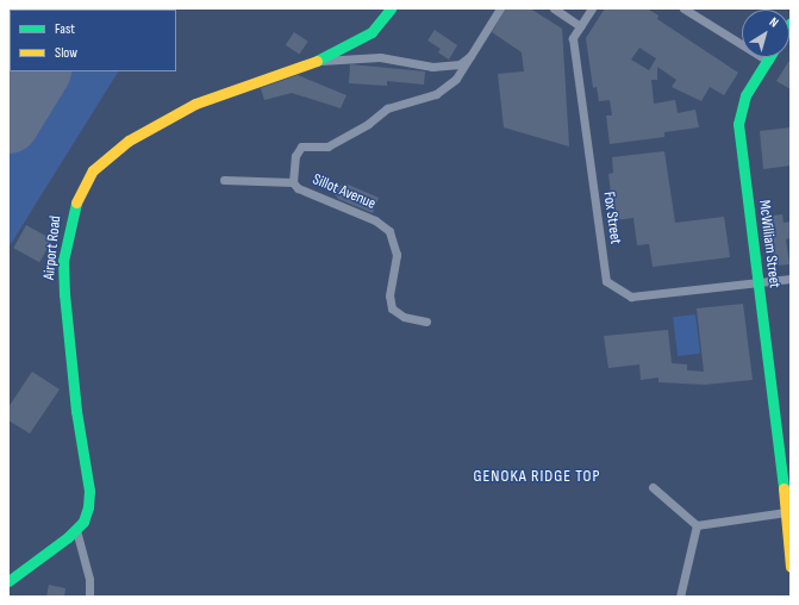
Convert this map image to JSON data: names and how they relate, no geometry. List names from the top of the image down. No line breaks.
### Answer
{"streets":{"street":["Sillot Avenue","Fox Street","McWilliam Street","Airport Road"]},"crossings":[["Fox Street","McWilliam Street"]],"districts":["GENOKA RIDGE TOP"],"legend":["Fast","Slow"],"north":"top right"}
